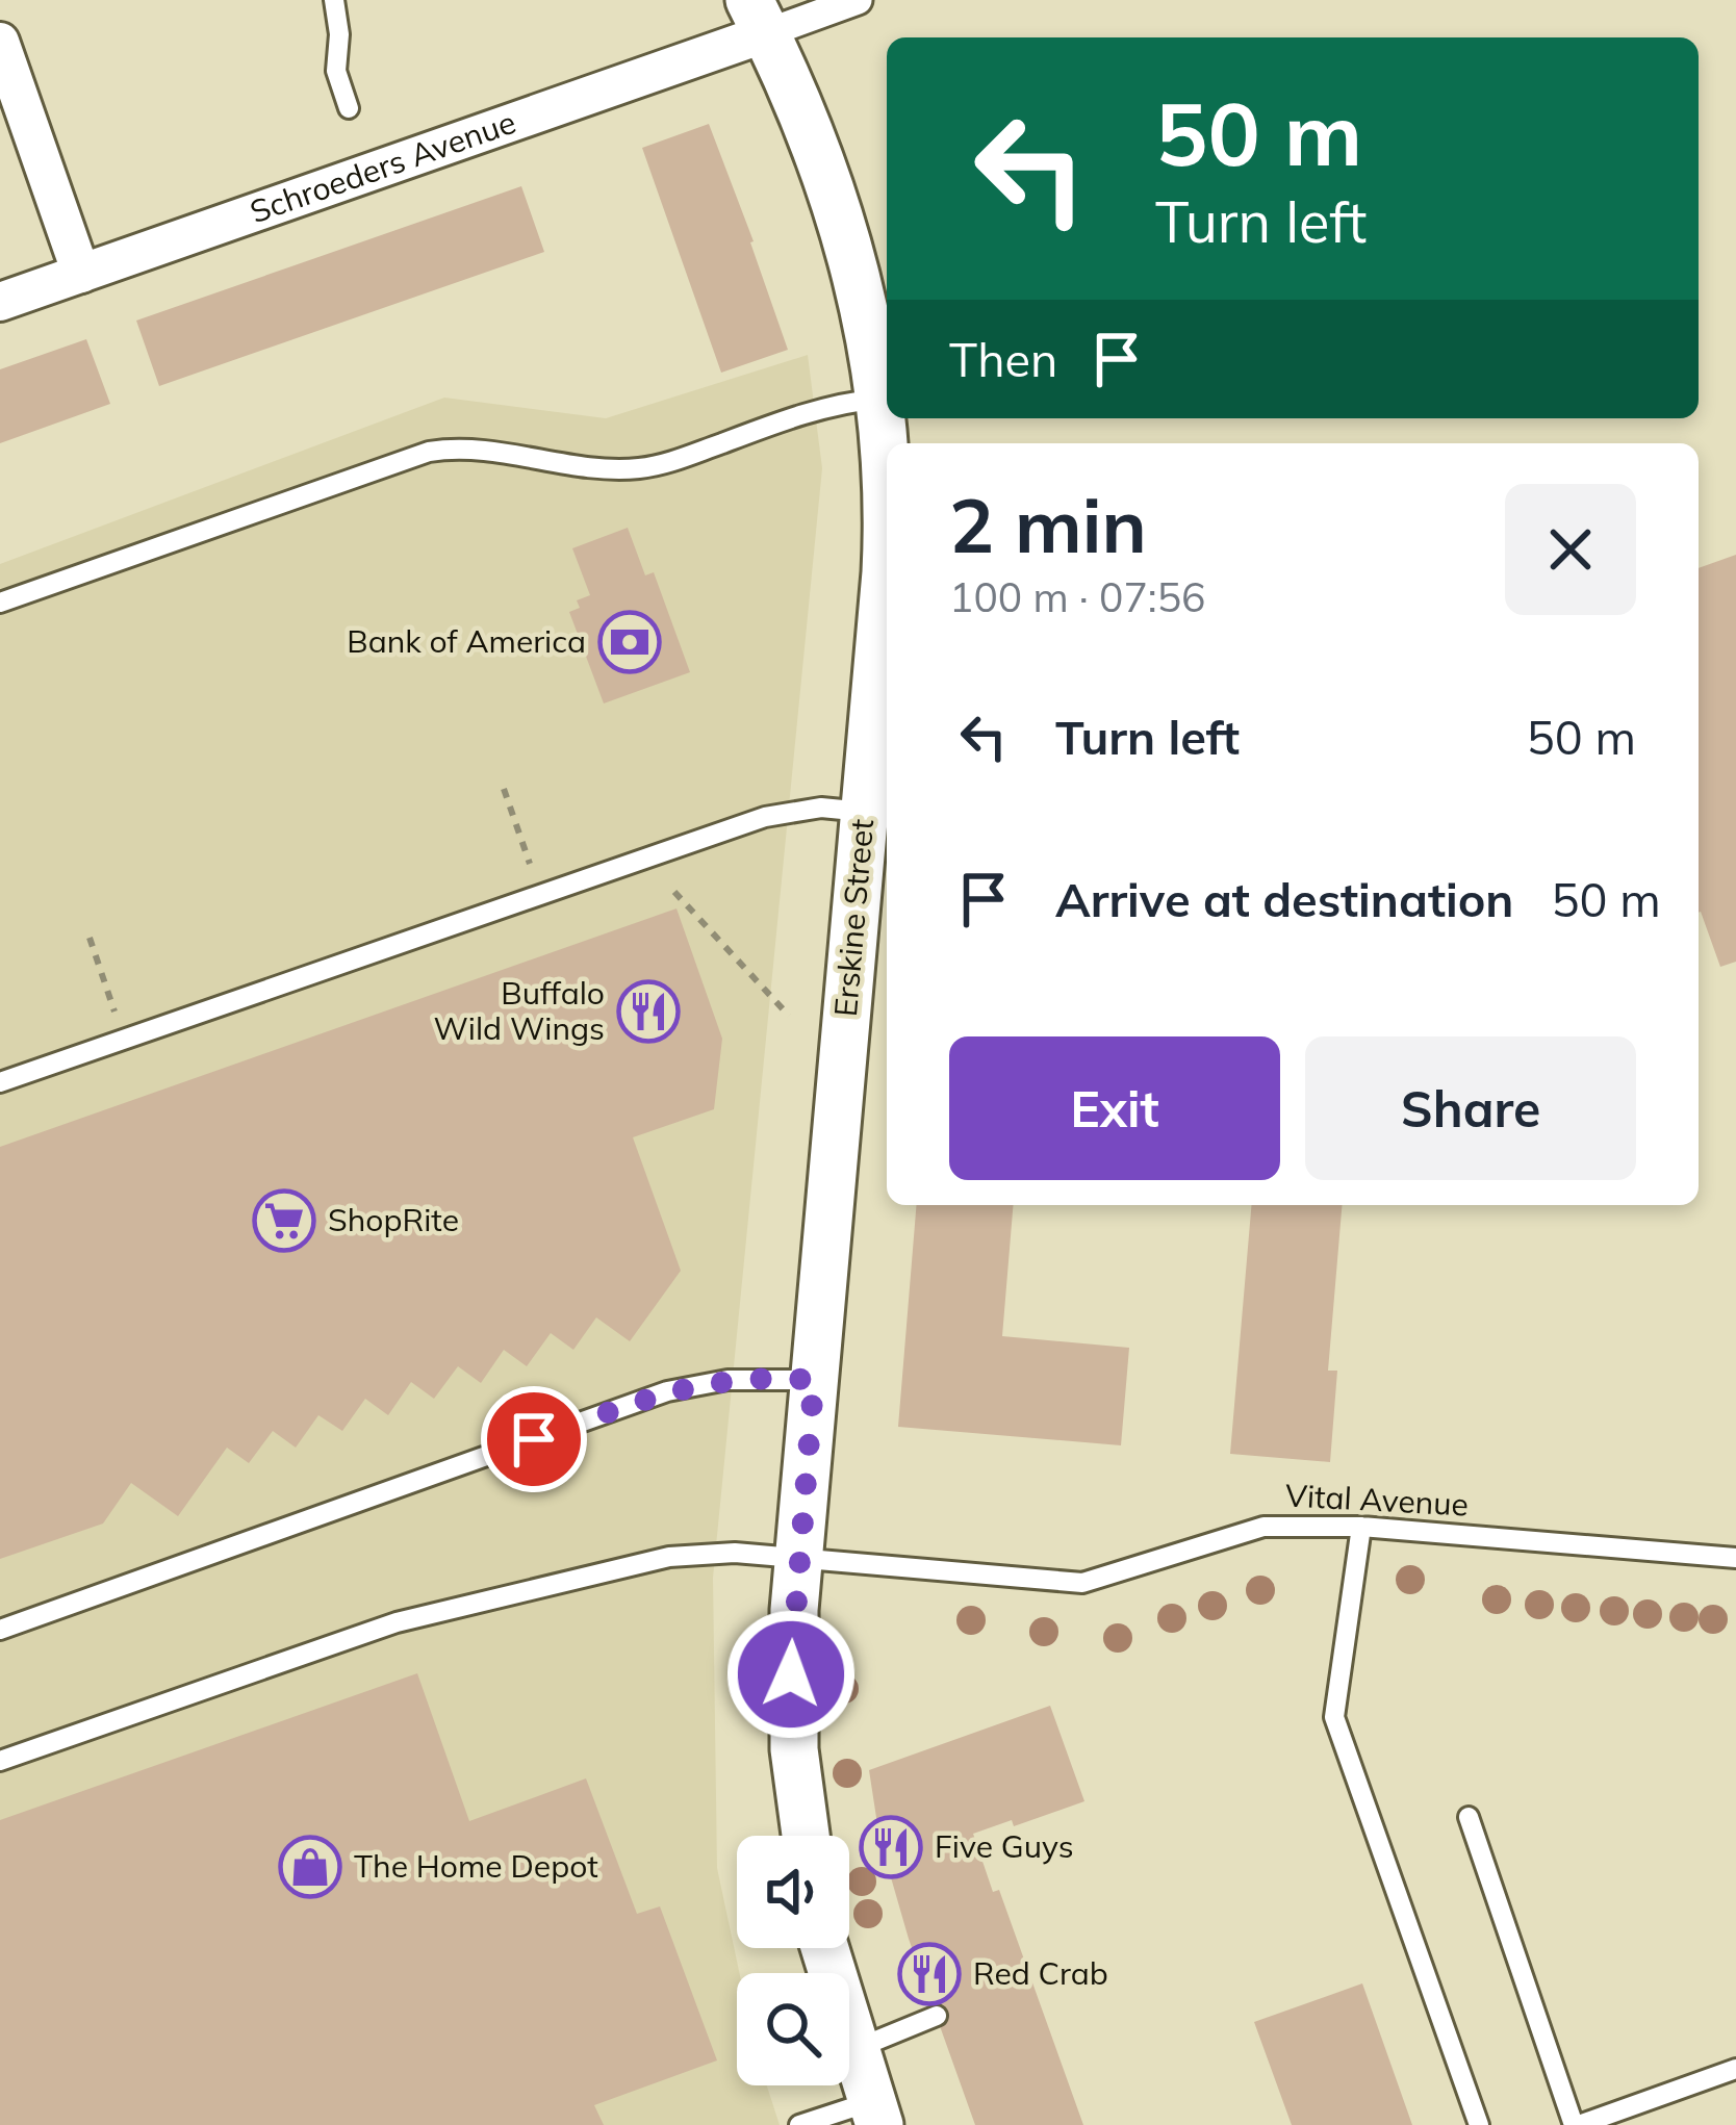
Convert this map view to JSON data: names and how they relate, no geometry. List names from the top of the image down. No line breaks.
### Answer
{"streets":{"street":["Schroeders Avenue","Erskine Street"],"lane":["Vital Avenue"]},"crossings":[["Schroeders Avenue","Erskine Street"],["Erskine Street","Vital Avenue"]],"places":{"bank":["Bank of America"],"restaurant":["Buffalo Wild Wings","Five Guys","Red Crab"],"supermarket":["ShopRite"],"shop":["The Home Depot"]},"page":{"turn":["50 m","Turn left"],"then":"Then","heading":["2 min","100 m · 07:56"],"list":[{"name":"Turn left","value":"50 m"},{"name":"Arrive at destination","value":"50 m"}],"buttons":["Exit","Share"]}}
